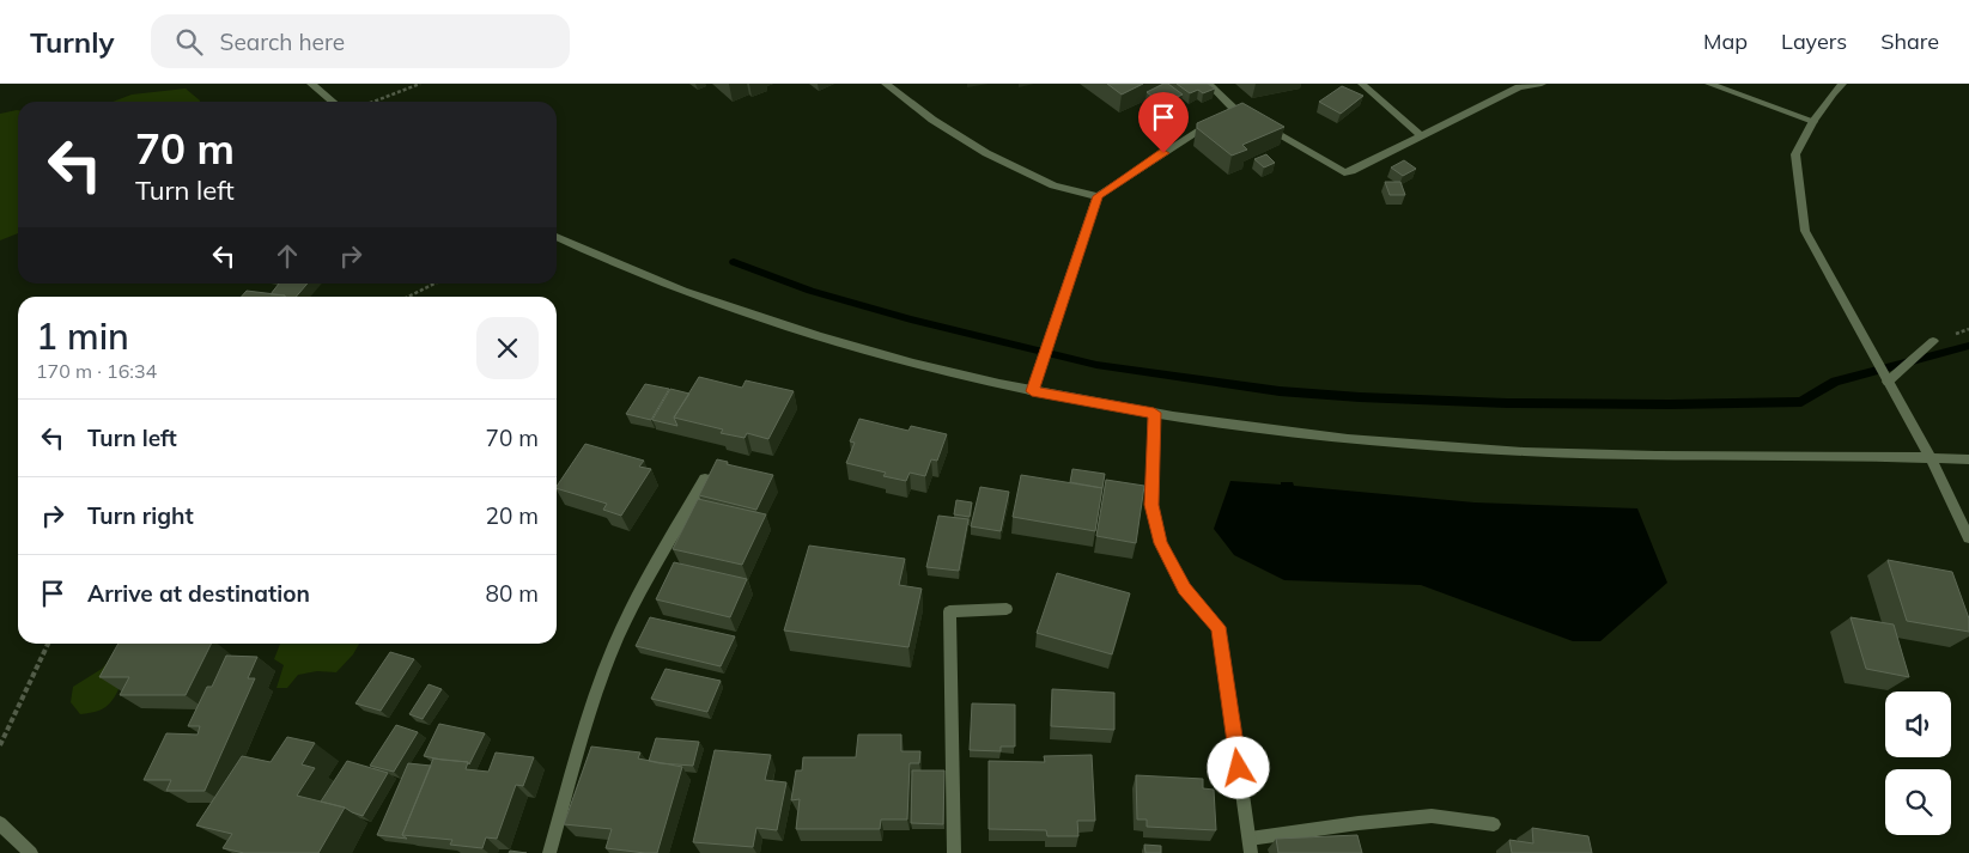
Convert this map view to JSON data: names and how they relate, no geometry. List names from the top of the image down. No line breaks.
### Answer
{"page":{"header":"Turnly","search":"Search here","nav":["Map","Layers","Share"],"turn":["70 m","Turn left"],"heading":["1 min","170 m · 16:34"],"list":[{"name":"Turn left","value":"70 m"},{"name":"Turn right","value":"20 m"},{"name":"Arrive at destination","value":"80 m"}]}}
